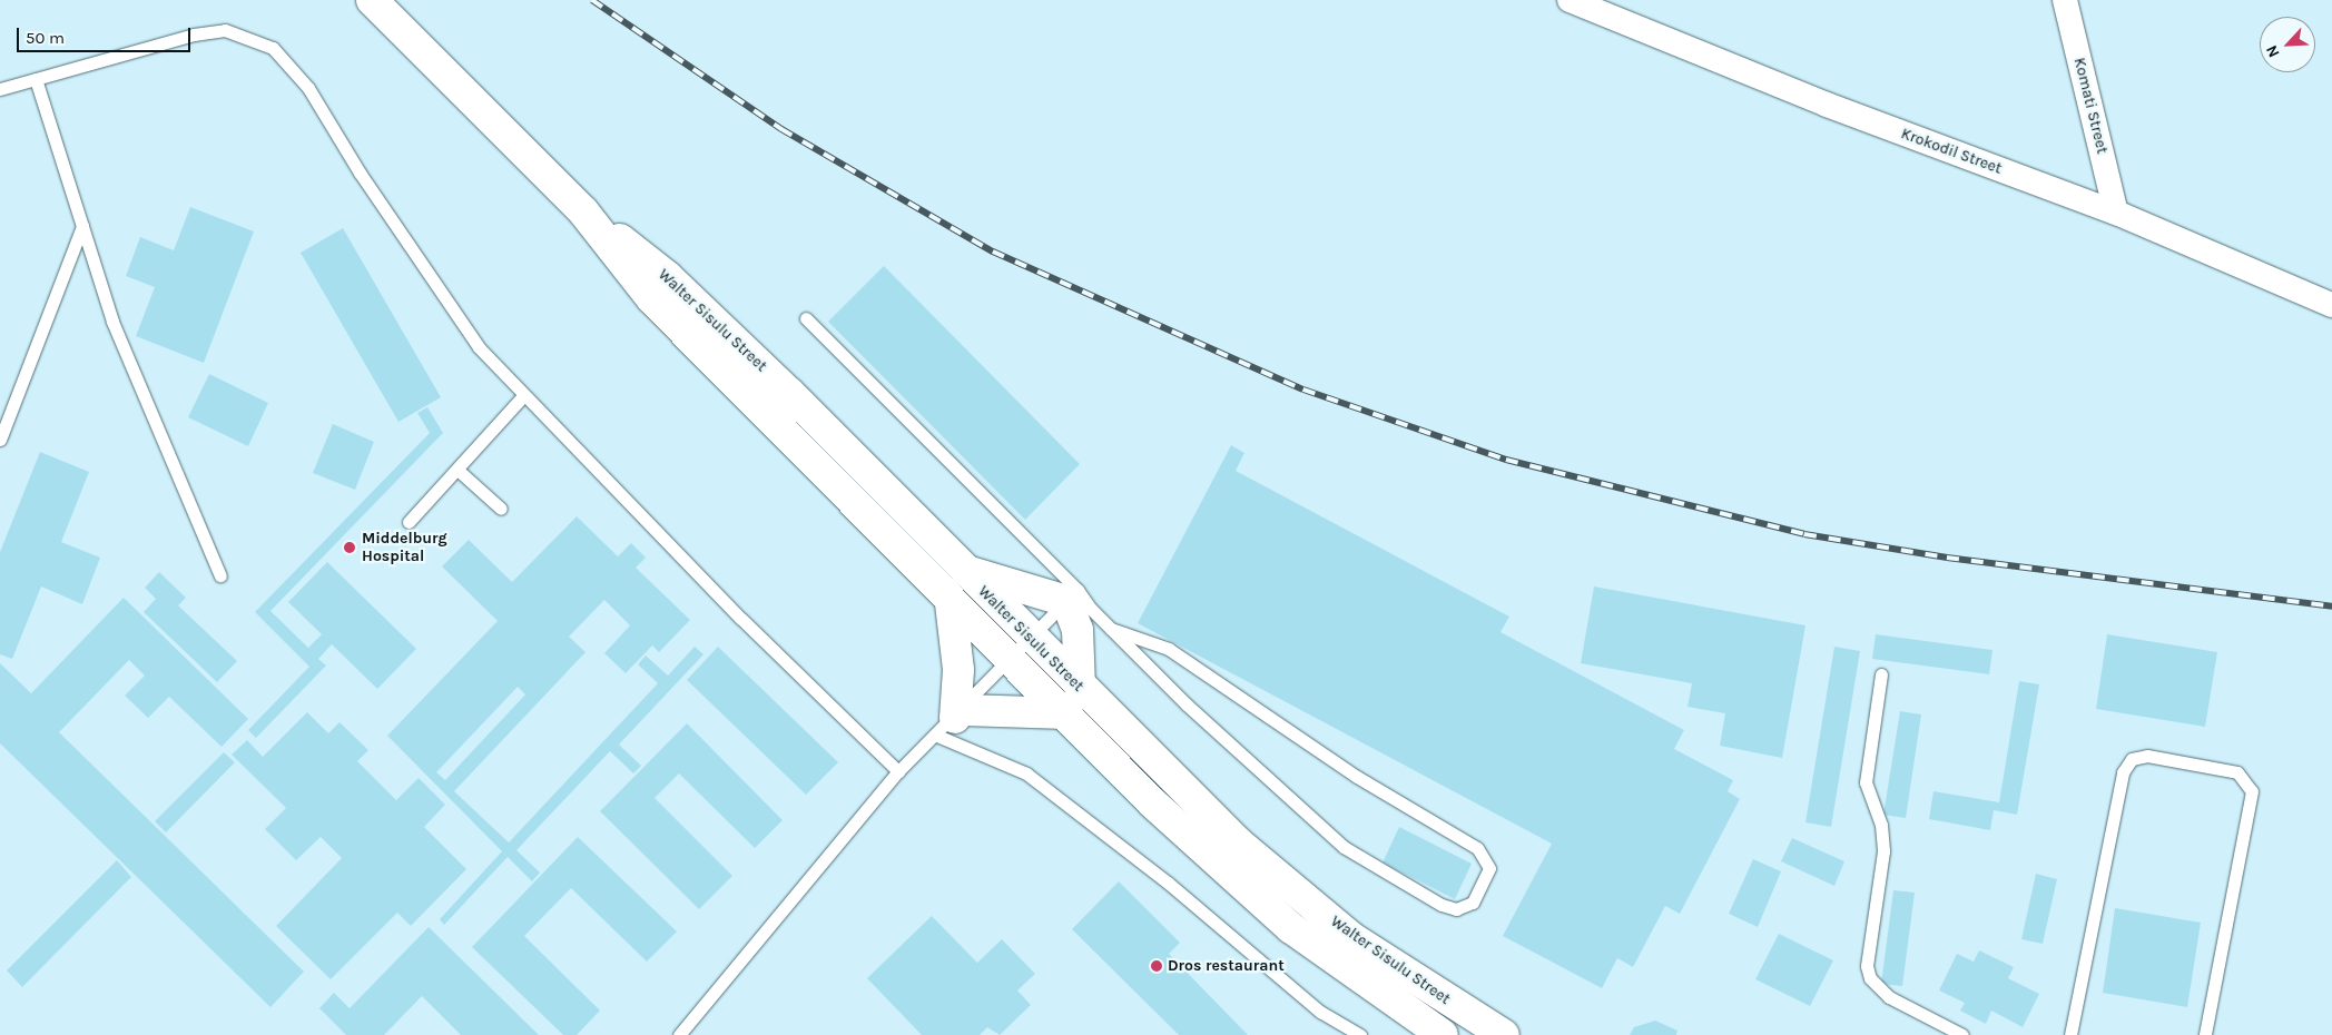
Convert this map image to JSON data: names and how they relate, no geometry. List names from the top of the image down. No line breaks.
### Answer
{"streets":{"main road":["Walter Sisulu Street"],"street":["Komati Street","Krokodil Street"]},"crossings":[["Komati Street","Krokodil Street"]],"places":["Middelburg Hospital","Dros restaurant"],"scale_bar":"50 m","north":"bottom left"}
